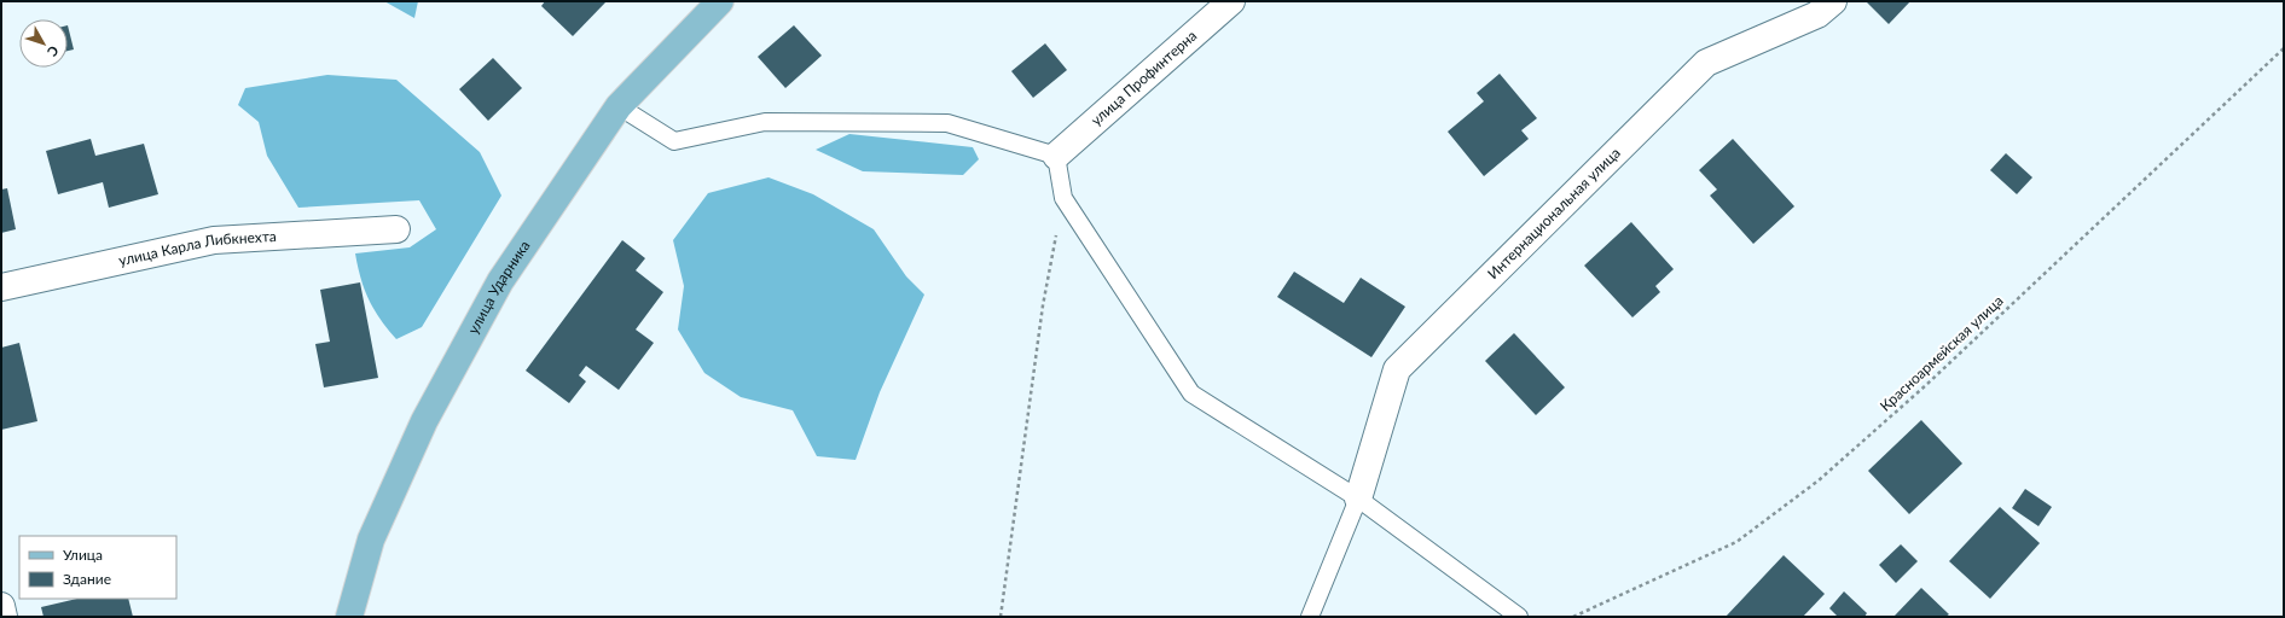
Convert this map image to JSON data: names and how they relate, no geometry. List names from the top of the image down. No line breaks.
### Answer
{"streets":{"main road":["улица Ударника"],"street":["улица Профинтерна","Интернациональная улица","улица Карла Либкнехта"],"path":["Красноармейская улица"]},"legend":["Улица","Здание"],"north":"bottom right"}
